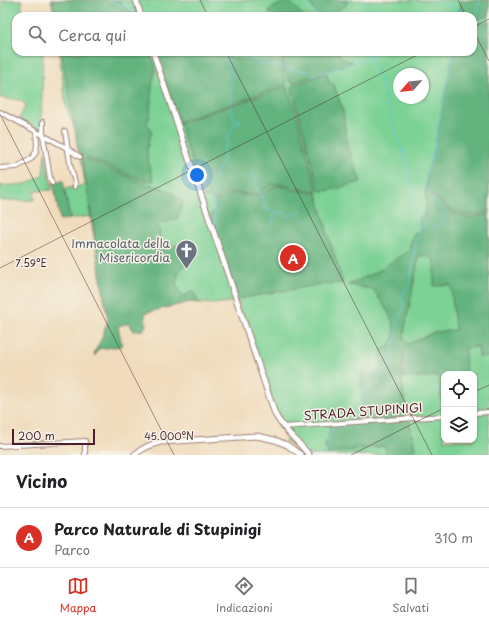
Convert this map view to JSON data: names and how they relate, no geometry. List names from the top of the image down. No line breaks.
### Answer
{"streets":{"street":["STRADA STUPINIGI"]},"places":{"church":["Immacolata della Misericordia"]},"scale_bar":"200 m","north":"bottom left","page":{"search":"Cerca qui","pins":"A","scale":"200 m","heading":"Vicino","list":[{"mark":"A","name":"Parco Naturale di Stupinigi","note":"Parco","value":"310 m"}],"nav":["Mappa","Indicazioni","Salvati"]},"coordinates":["7.59°E","45.000°N"]}
